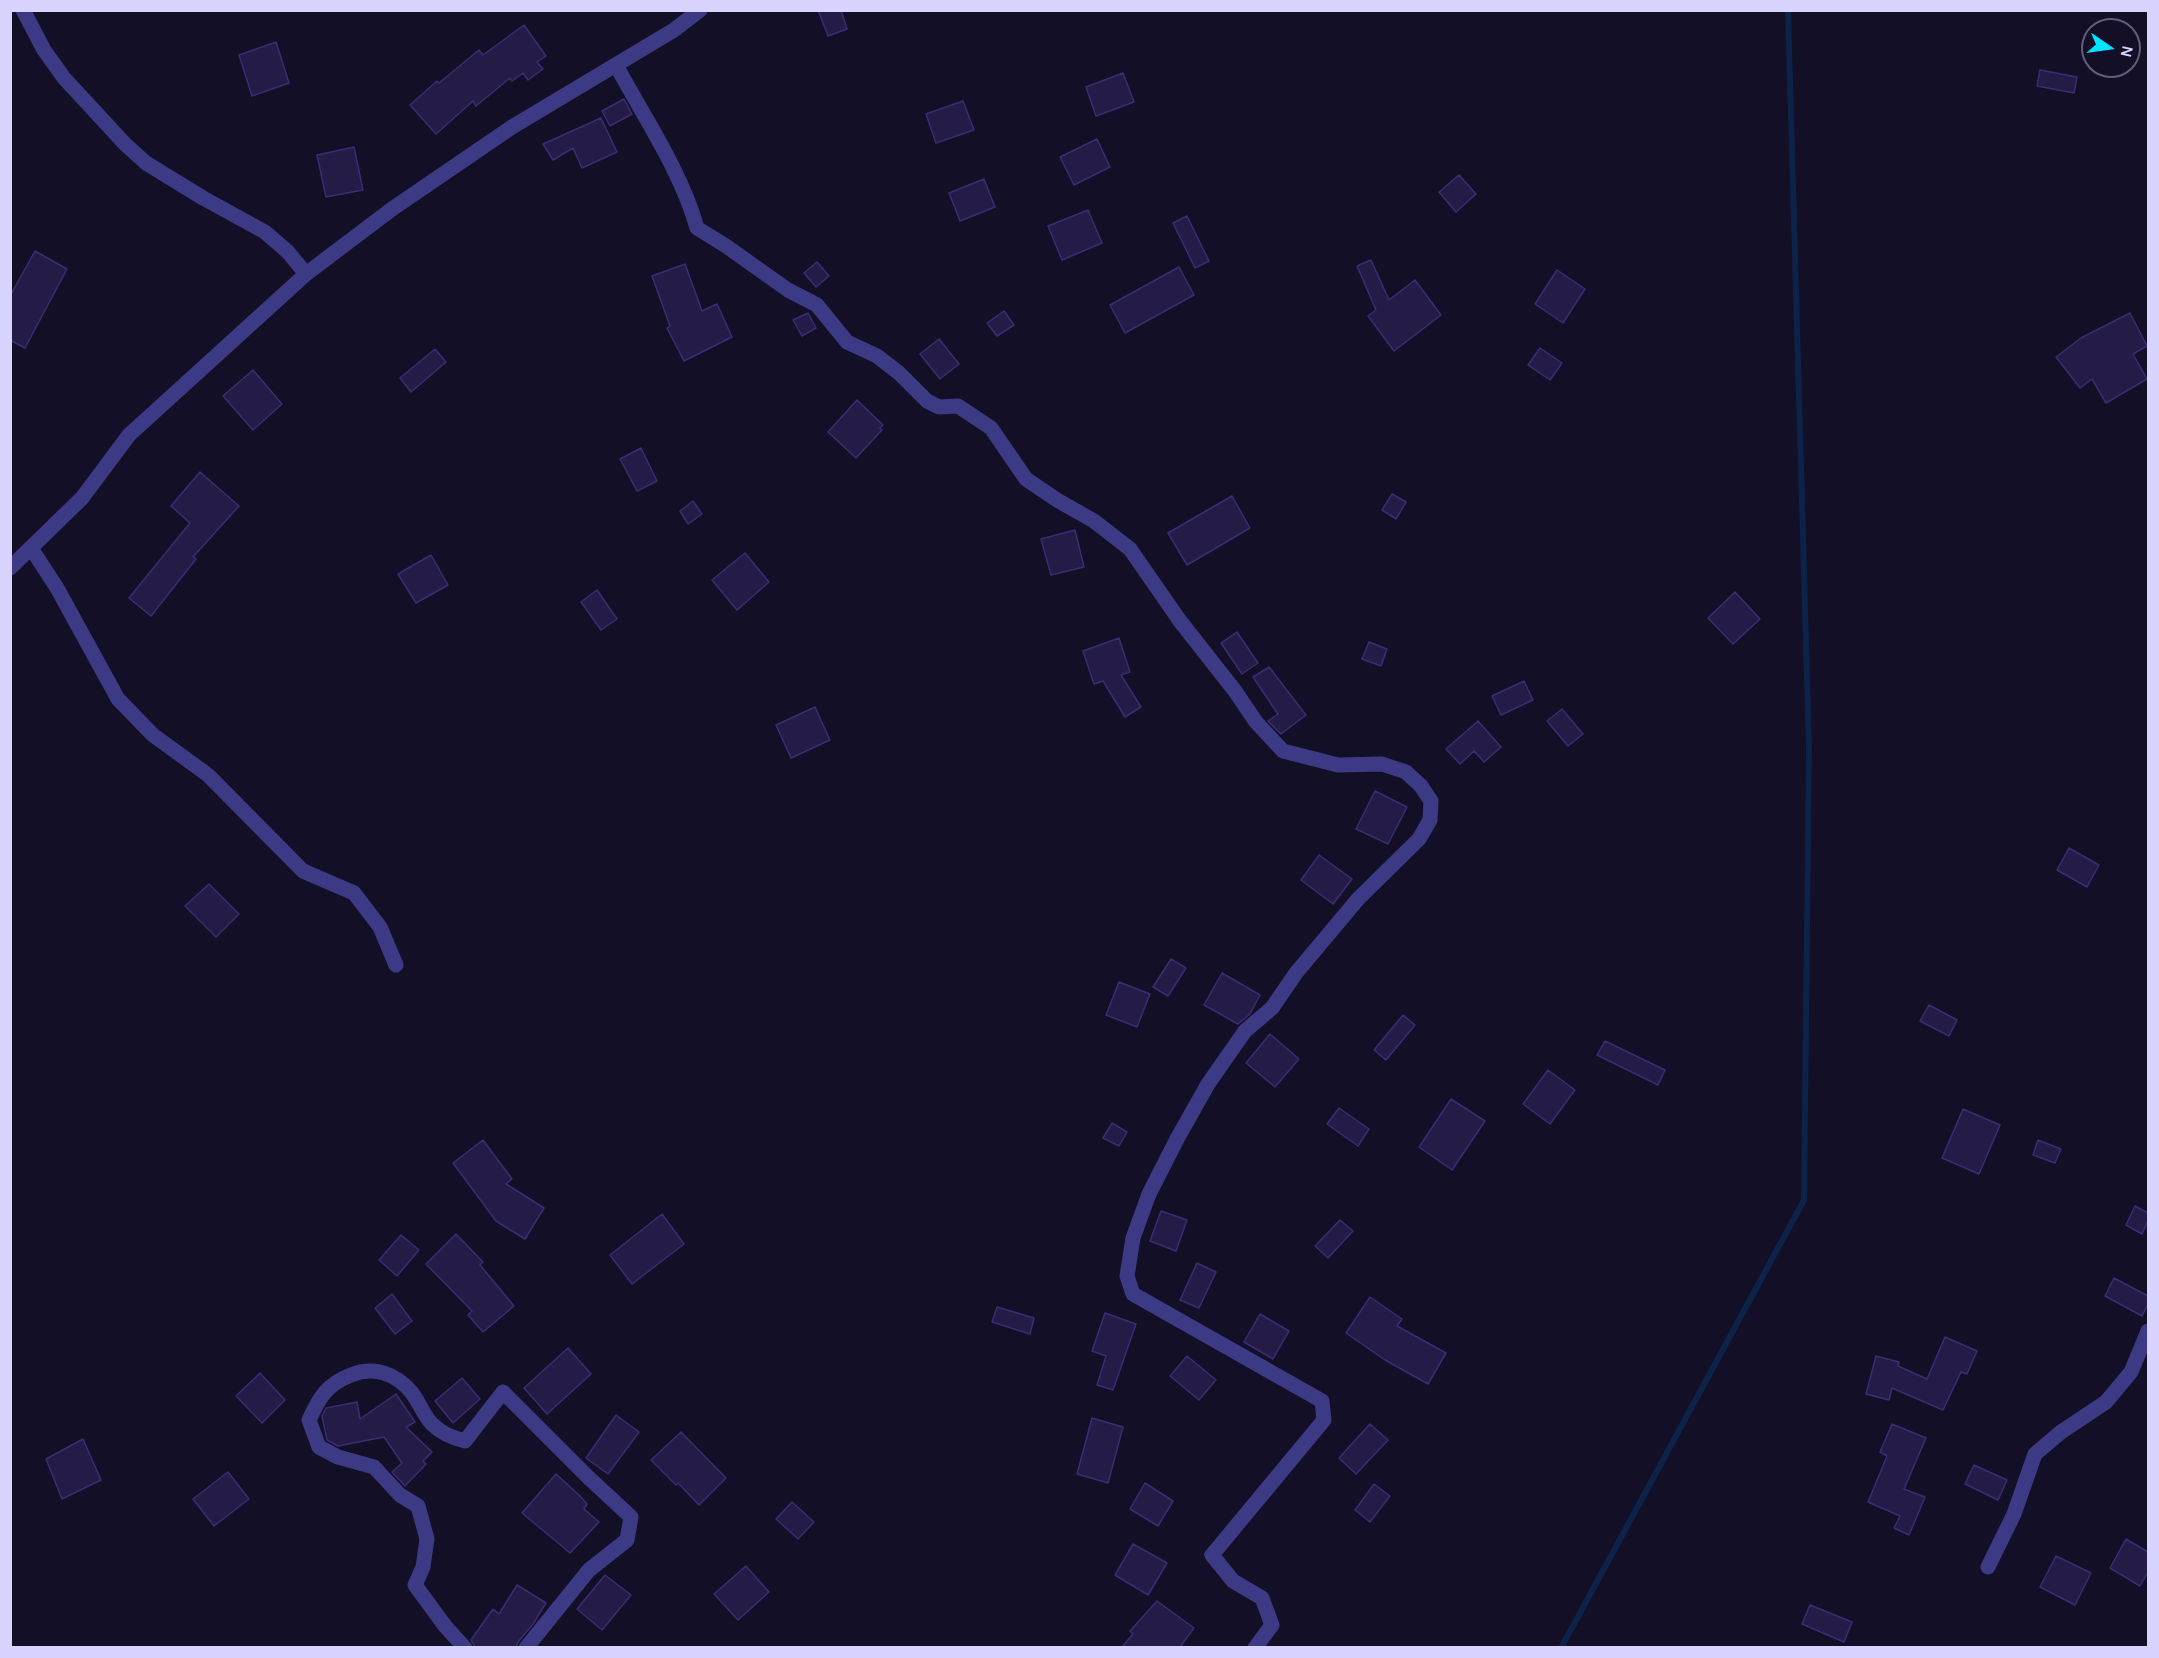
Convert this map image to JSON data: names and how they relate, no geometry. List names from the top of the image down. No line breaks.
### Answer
{"north":"right"}
